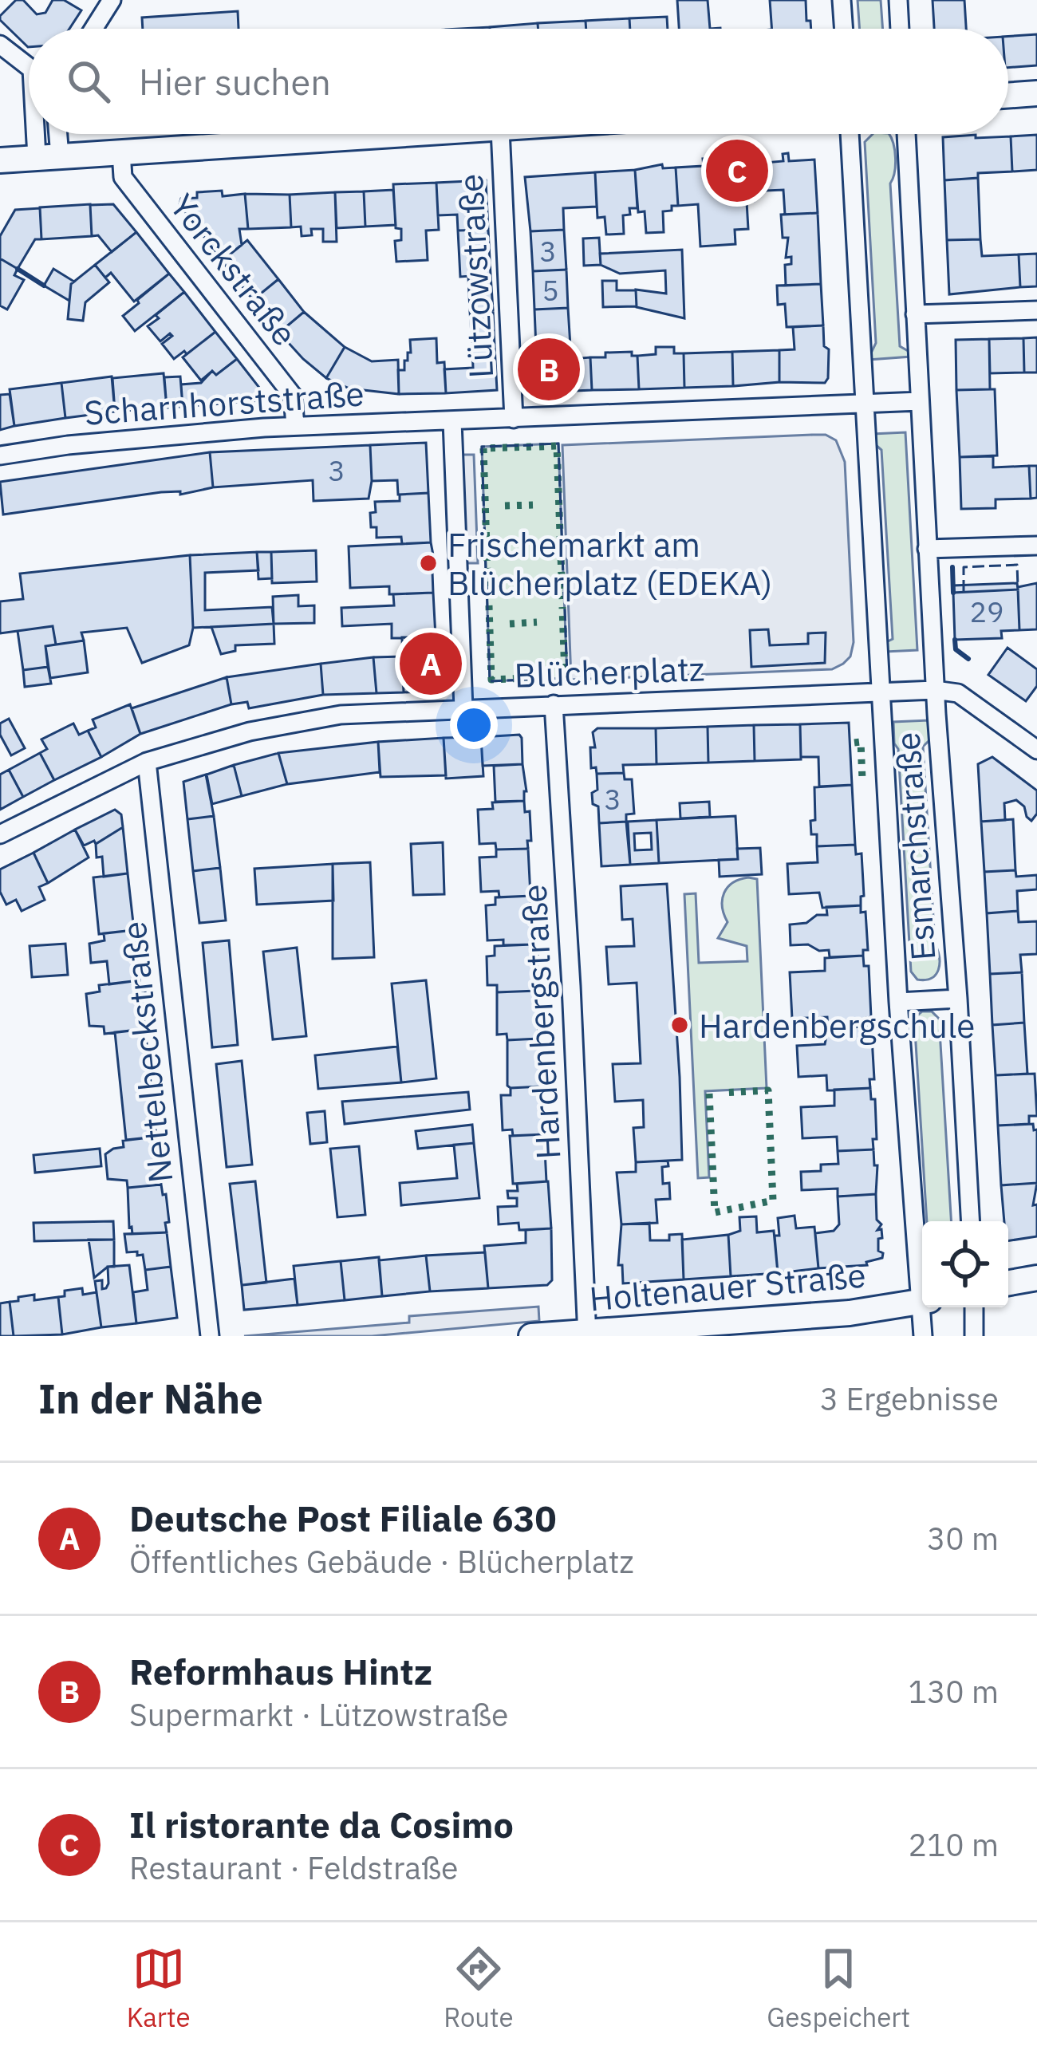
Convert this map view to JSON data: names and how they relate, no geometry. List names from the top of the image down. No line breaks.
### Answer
{"streets":{"street":["Yorckstraße","Lützowstraße","Scharnhorststraße","Blücherplatz","Esmarchstraße","Hardenbergstraße","Nettelbeckstraße","Holtenauer Straße"]},"crossings":[["Yorckstraße","Scharnhorststraße"],["Blücherplatz","Esmarchstraße"],["Blücherplatz","Hardenbergstraße"],["Blücherplatz","Nettelbeckstraße"],["Hardenbergstraße","Holtenauer Straße"]],"places":["Frischemarkt am Blücherplatz (EDEKA)","Hardenbergschule"],"house_numbers":["3","5","3","29","3"],"page":{"search":"Hier suchen","pins":["C","B","A"],"heading":["In der Nähe","3 Ergebnisse"],"list":[{"mark":"A","name":"Deutsche Post Filiale 630","note":"Öffentliches Gebäude · Blücherplatz","value":"30 m"},{"mark":"B","name":"Reformhaus Hintz","note":"Supermarkt · Lützowstraße","value":"130 m"},{"mark":"C","name":"Il ristorante da Cosimo","note":"Restaurant · Feldstraße","value":"210 m"}],"nav":["Karte","Route","Gespeichert"]}}
